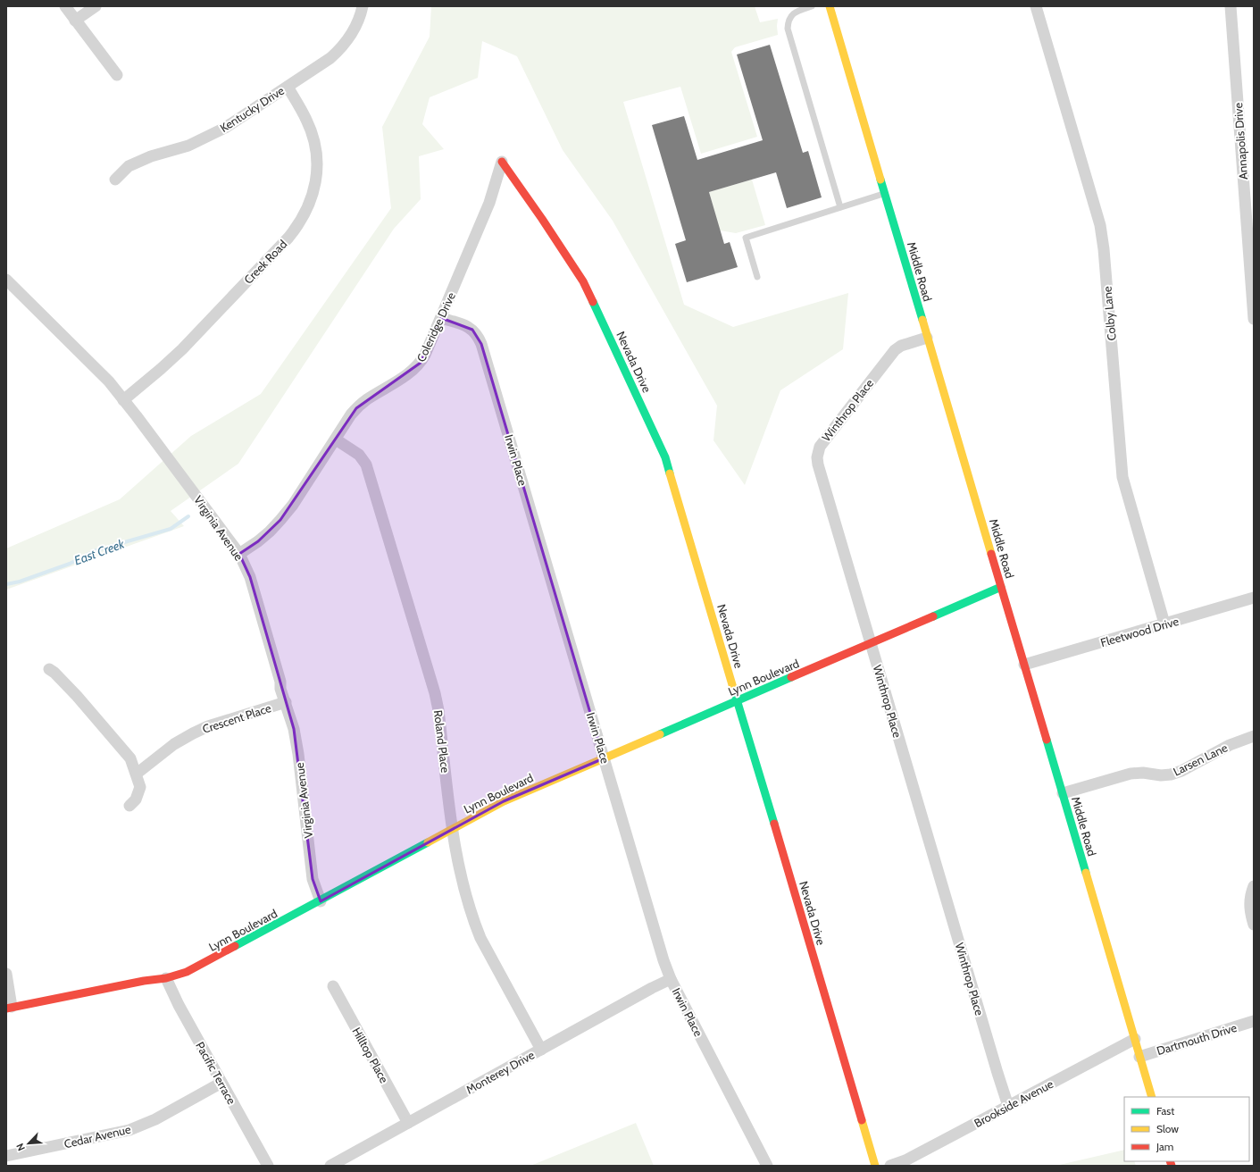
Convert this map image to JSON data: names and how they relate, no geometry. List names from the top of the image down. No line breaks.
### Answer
{"streets":{"street":["Kentucky Drive","Annapolis Drive","Creek Road","Middle Road","Colby Lane","Coleridge Drive","Nevada Drive","Winthrop Place","Irwin Place","Virginia Avenue","Fleetwood Drive","Lynn Boulevard","Crescent Place","Roland Place","Larsen Lane","Dartmouth Drive","Hilltop Place","Monterey Drive","Pacific Terrace","Brookside Avenue","Cedar Avenue"]},"crossings":[["Kentucky Drive","Creek Road"],["Creek Road","Virginia Avenue"],["Middle Road","Winthrop Place"],["Middle Road","Fleetwood Drive"],["Middle Road","Lynn Boulevard"],["Middle Road","Larsen Lane"],["Middle Road","Dartmouth Drive"],["Middle Road","Brookside Avenue"],["Colby Lane","Fleetwood Drive"],["Coleridge Drive","Nevada Drive"],["Coleridge Drive","Irwin Place"],["Coleridge Drive","Virginia Avenue"],["Coleridge Drive","Roland Place"],["Nevada Drive","Lynn Boulevard"],["Winthrop Place","Lynn Boulevard"],["Winthrop Place","Brookside Avenue"],["Irwin Place","Lynn Boulevard"],["Irwin Place","Monterey Drive"],["Virginia Avenue","Lynn Boulevard"],["Virginia Avenue","Crescent Place"],["Lynn Boulevard","Roland Place"],["Lynn Boulevard","Pacific Terrace"],["Roland Place","Monterey Drive"],["Hilltop Place","Monterey Drive"],["Pacific Terrace","Cedar Avenue"]],"water":["East Creek"],"legend":["Fast","Slow","Jam"],"north":"bottom left"}
